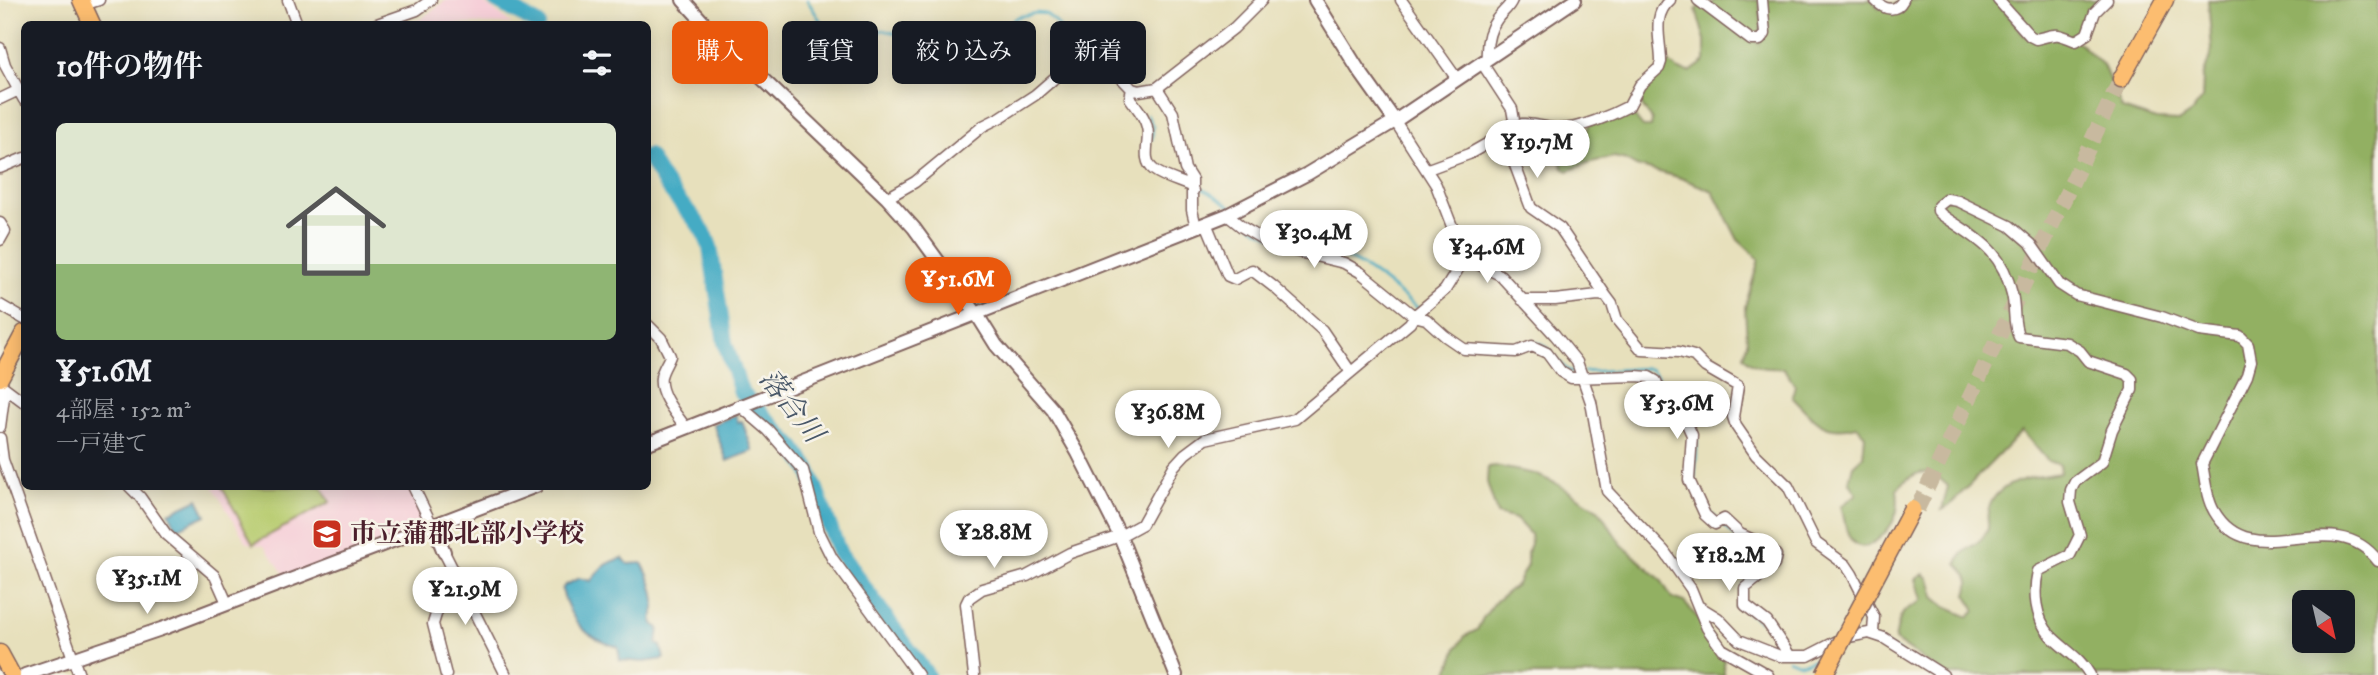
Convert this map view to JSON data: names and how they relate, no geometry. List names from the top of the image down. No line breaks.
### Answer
{"water":["落合川"],"places":{"school or university":["市立蒲郡北部小学校"]},"north":"bottom right","page":{"chip":["購入","賃貸","絞り込み","新着"],"heading":"10件の物件","list":[{"name":"¥51.6M","note":"4部屋 · 152 m² · 一戸建て"}],"price":["¥19.7M","¥30.4M","¥34.6M","¥51.6M","¥53.6M","¥36.8M","¥28.8M","¥18.2M","¥35.1M","¥21.9M"]}}
